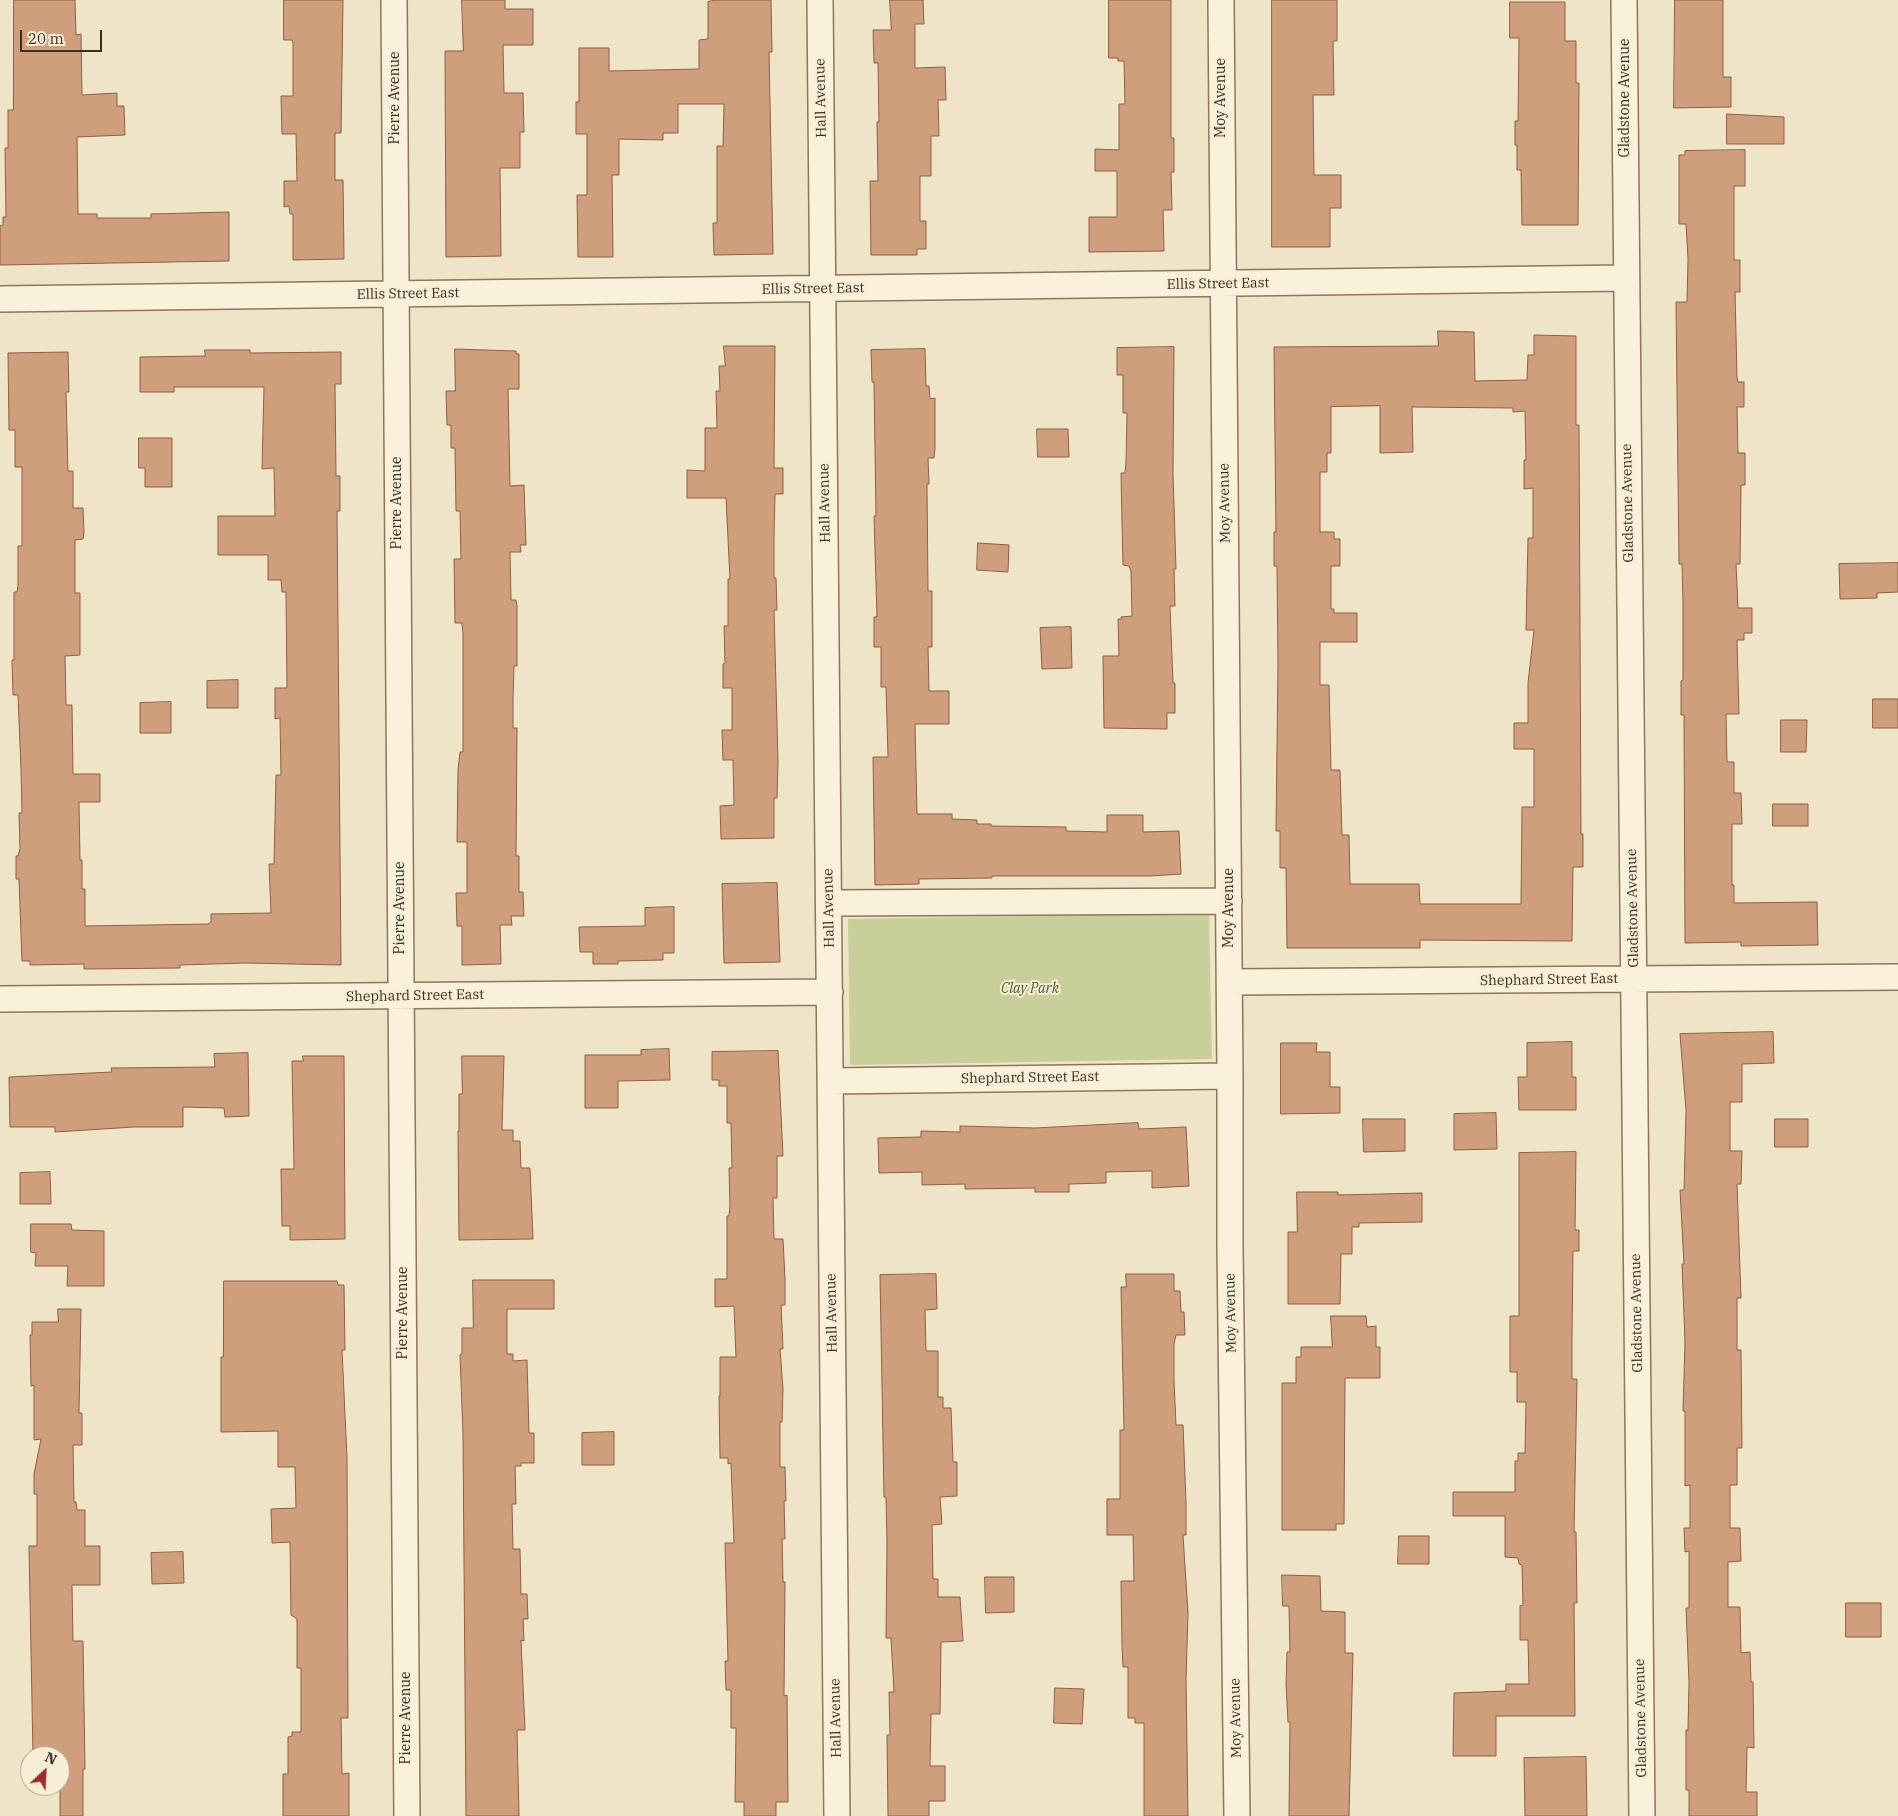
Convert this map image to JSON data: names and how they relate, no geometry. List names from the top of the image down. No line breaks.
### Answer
{"streets":{"street":["Pierre Avenue","Hall Avenue","Moy Avenue","Gladstone Avenue","Ellis Street East","Shephard Street East"]},"crossings":[["Pierre Avenue","Ellis Street East"],["Pierre Avenue","Shephard Street East"],["Hall Avenue","Ellis Street East"],["Hall Avenue","Shephard Street East"],["Moy Avenue","Ellis Street East"],["Moy Avenue","Shephard Street East"],["Gladstone Avenue","Ellis Street East"],["Gladstone Avenue","Shephard Street East"]],"parks":["Clay Park"],"scale_bar":"20 m","north":"top right"}
